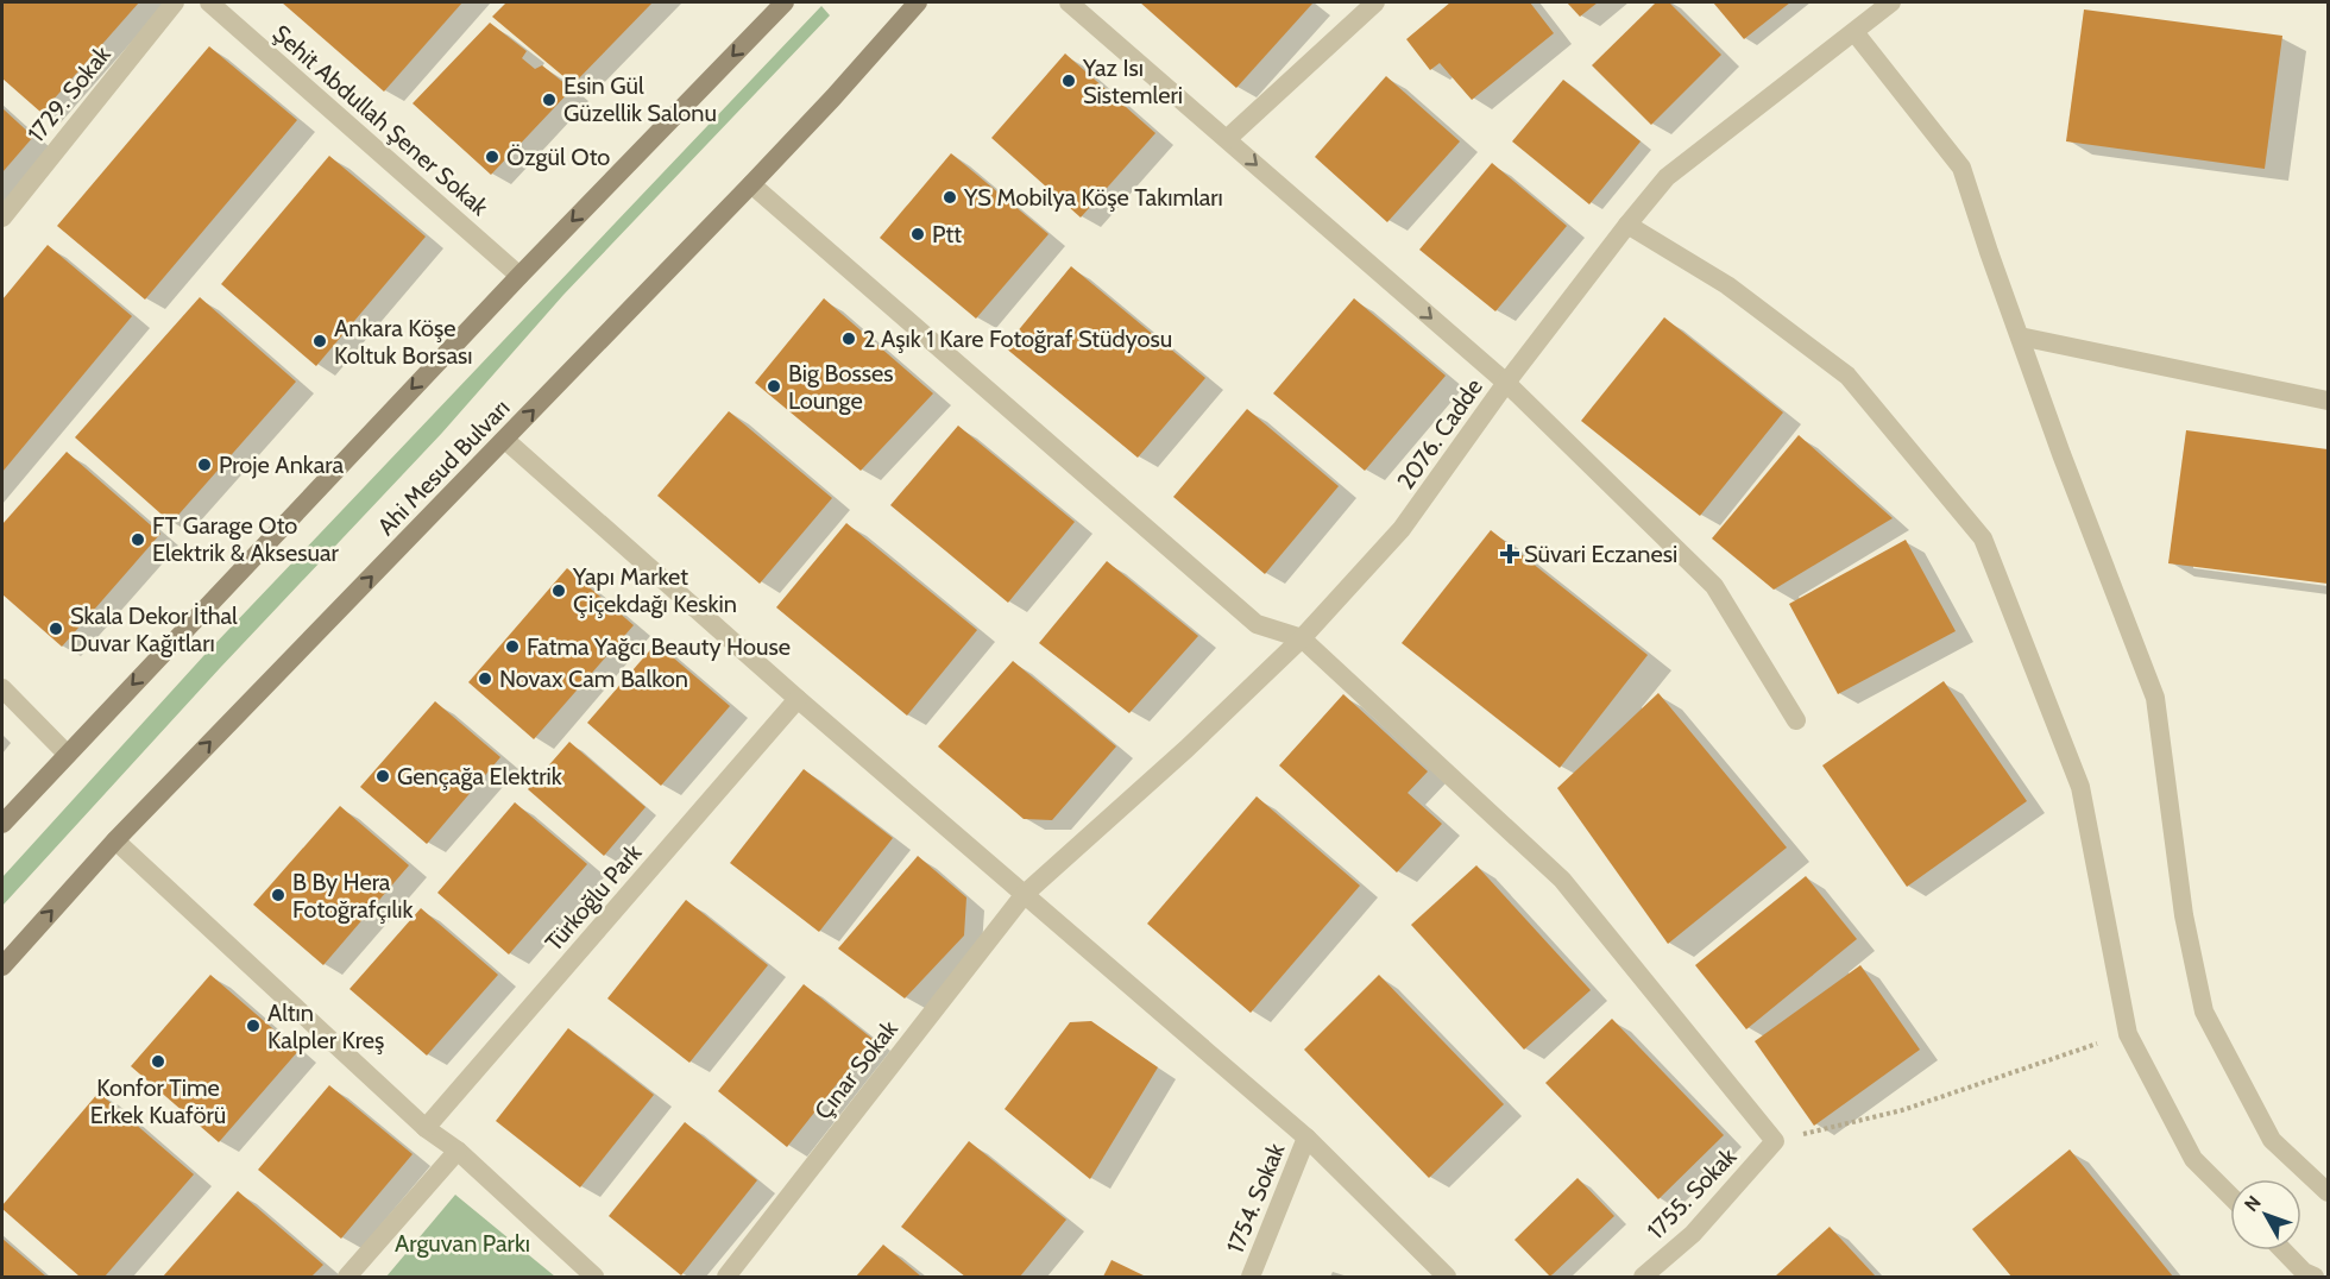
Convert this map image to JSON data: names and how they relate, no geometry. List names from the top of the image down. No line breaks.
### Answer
{"streets":{"main road":["Ahi Mesud Bulvarı"],"street":["1729. Sokak","Şehit Abdullah Şener Sokak","2076. Cadde","Türkoğlu Park","Çınar Sokak","1755. Sokak","1754. Sokak"]},"crossings":[["2076. Cadde","Çınar Sokak"]],"parks":["Arguvan Parkı"],"places":{"other":["Yaz Isı Sistemleri","Esin Gül Güzellik Salonu","Özgül Oto","YS Mobilya Köşe Takımları","Ptt","2 Aşık 1 Kare Fotoğraf Stüdyosu","Ankara Köşe Koltuk Borsası","Big Bosses Lounge","Proje Ankara","FT Garage Oto Elektrik & Aksesuar","Yapı Market Çiçekdağı Keskin","Skala Dekor İthal Duvar Kağıtları","Fatma Yağcı Beauty House","Novax Cam Balkon","Gençağa Elektrik","B By Hera Fotoğrafçılık","Altın Kalpler Kreş","Konfor Time Erkek Kuaförü"],"health":["Süvari Eczanesi"]},"north":"top left"}
